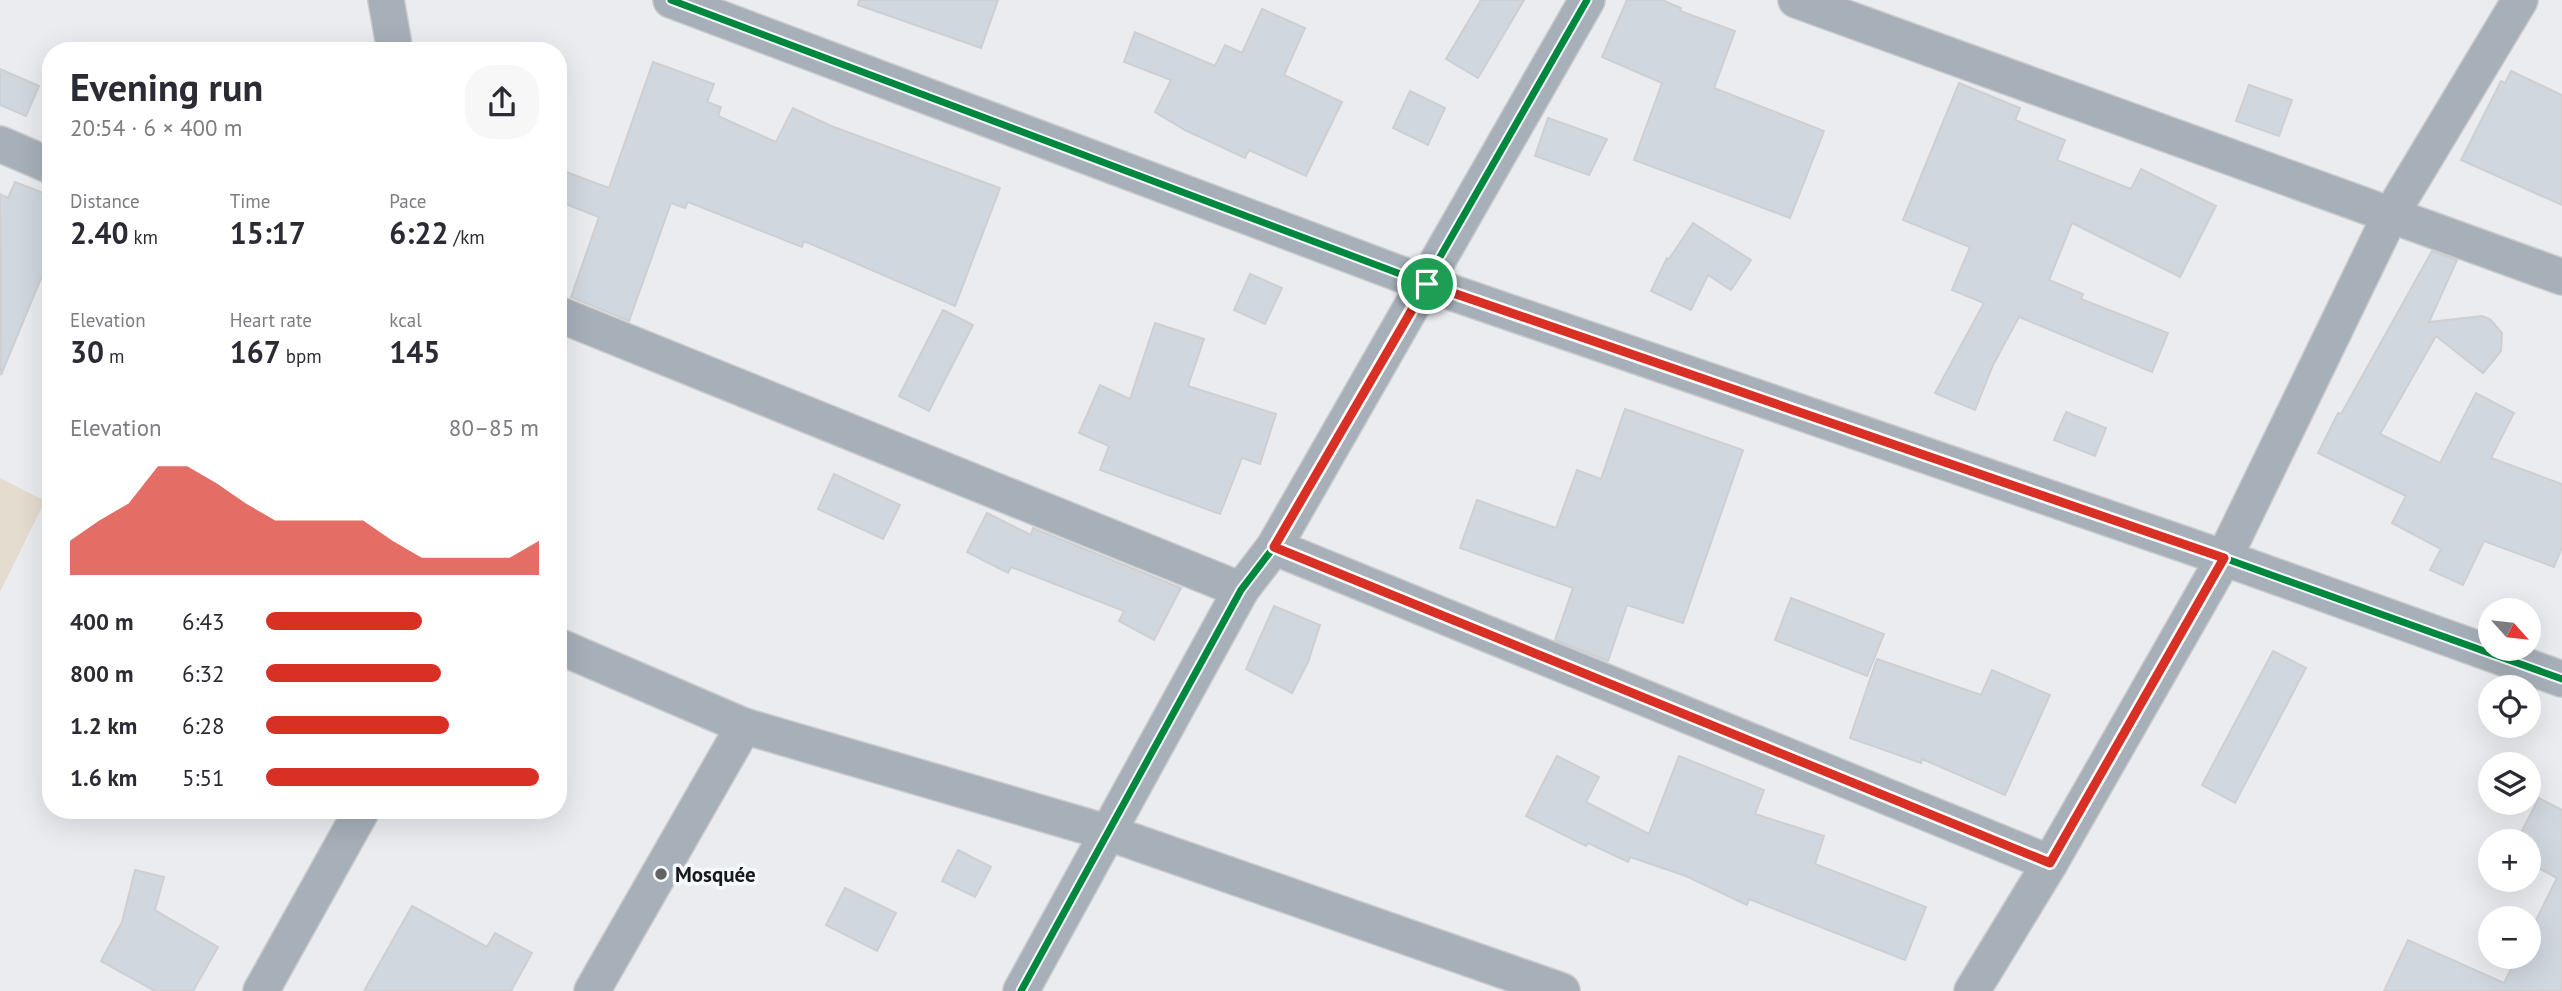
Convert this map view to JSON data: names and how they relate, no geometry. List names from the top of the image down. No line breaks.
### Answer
{"places":["Mosquée"],"north":"bottom right","page":{"heading":["Evening run","20:54 · 6 × 400 m"],"stats":[["Distance","2.40 km"],["Time","15:17"],["Pace","6:22 /km"],["Elevation","30 m"],["Heart rate","167 bpm"],["kcal","145"]],"chart":["Elevation","80–85 m"],"list":[{"name":"400 m","note":"6:43"},{"name":"800 m","note":"6:32"},{"name":"1.2 km","note":"6:28"},{"name":"1.6 km","note":"5:51"}],"map_buttons":["+","−"]}}
